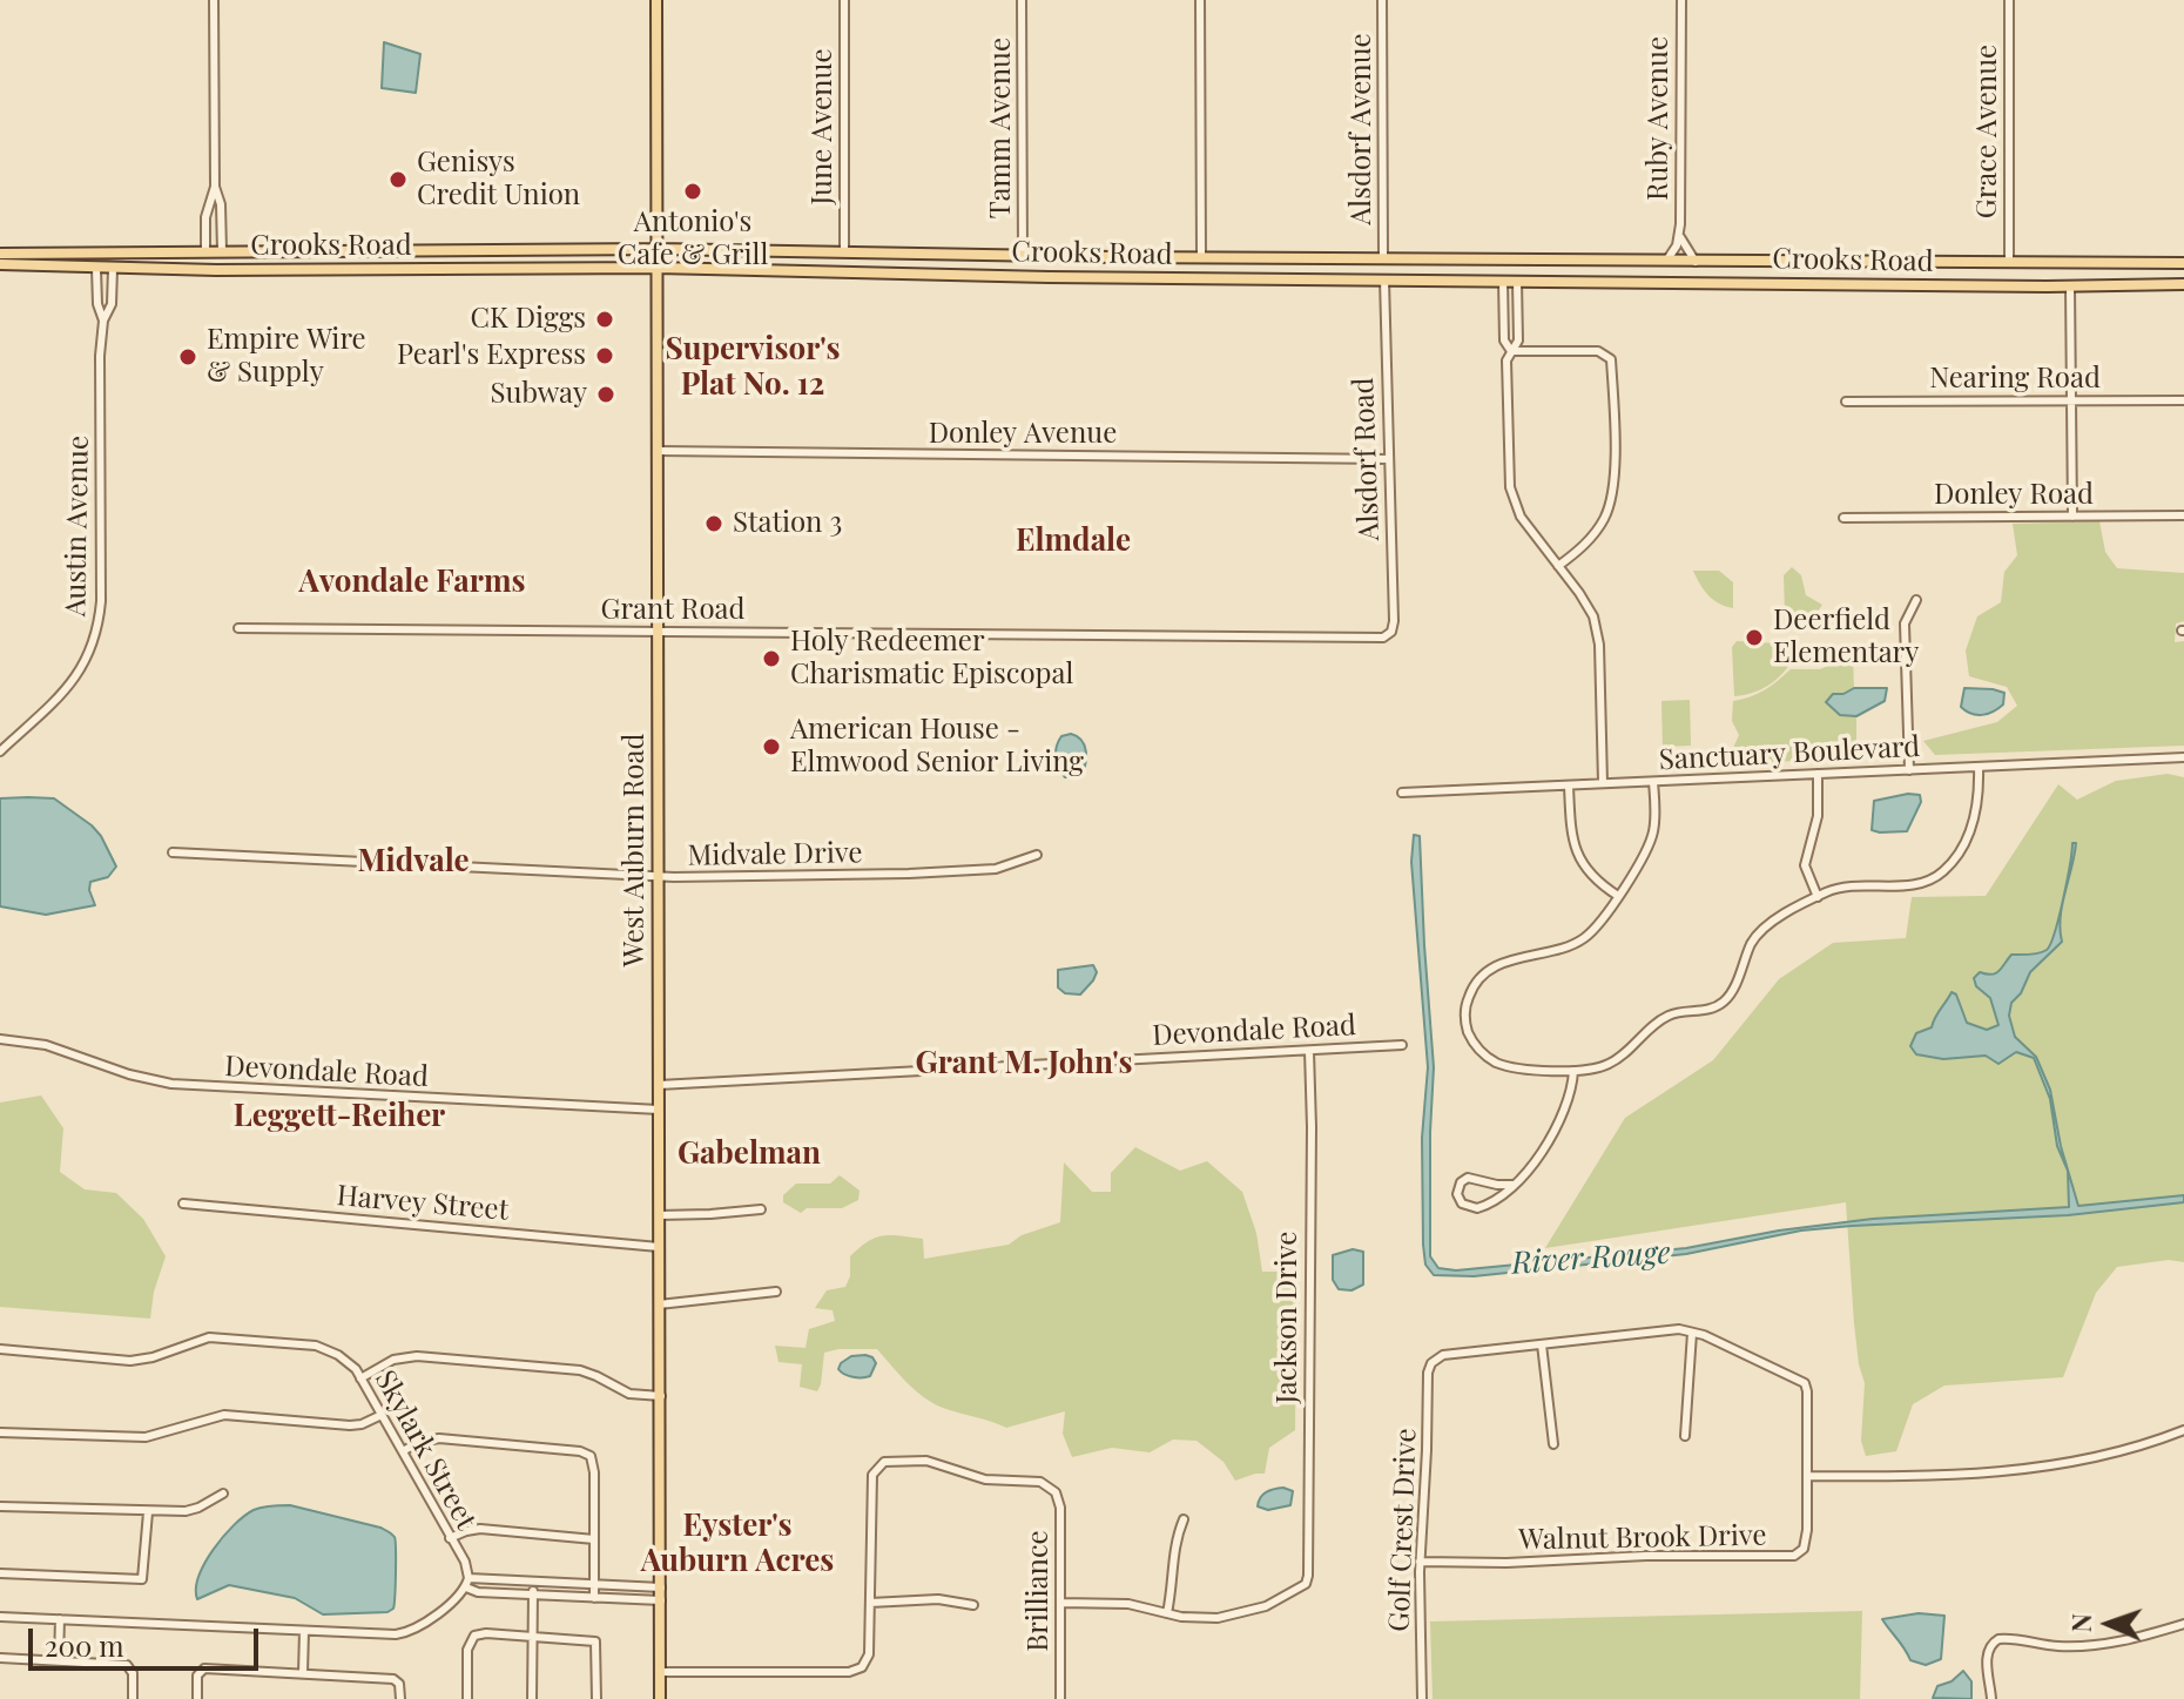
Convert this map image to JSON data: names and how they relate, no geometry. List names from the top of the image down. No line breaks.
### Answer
{"streets":{"main road":["Crooks Road","West Auburn Road"],"street":["Ruby Avenue","June Avenue","Tamm Avenue","Alsdorf Avenue","Grace Avenue","Nearing Road","Donley Avenue","Alsdorf Road","Donley Road","Austin Avenue","Grant Road","Sanctuary Boulevard","Midvale Drive","Devondale Road","Harvey Street","Jackson Drive","Skylark Street","Golf Crest Drive","Walnut Brook Drive","Brilliance"]},"crossings":[["Ruby Avenue","Crooks Road"],["June Avenue","Crooks Road"],["Tamm Avenue","Crooks Road"],["Alsdorf Avenue","Crooks Road"],["Grace Avenue","Crooks Road"],["Crooks Road","Alsdorf Road"],["Crooks Road","Austin Avenue"],["Crooks Road","West Auburn Road"],["Donley Avenue","Alsdorf Road"],["Donley Avenue","West Auburn Road"],["Alsdorf Road","Grant Road"],["Grant Road","West Auburn Road"],["West Auburn Road","Midvale Drive"],["West Auburn Road","Devondale Road"],["West Auburn Road","Harvey Street"],["Devondale Road","Jackson Drive"],["Golf Crest Drive","Walnut Brook Drive"]],"districts":["Supervisor's Plat No. 12","Elmdale","Avondale Farms","Midvale","Grant M. John's","Leggett-Reiher","Gabelman","Eyster's Auburn Acres"],"water":["River Rouge"],"places":["Genisys Credit Union","Antonio's Cafe & Grill","CK Diggs","Pearl's Express","Empire Wire & Supply","Subway","Station 3","Deerfield Elementary","Holy Redeemer Charismatic Episcopal","American House - Elmwood Senior Living"],"scale_bar":"200 m","north":"left"}
